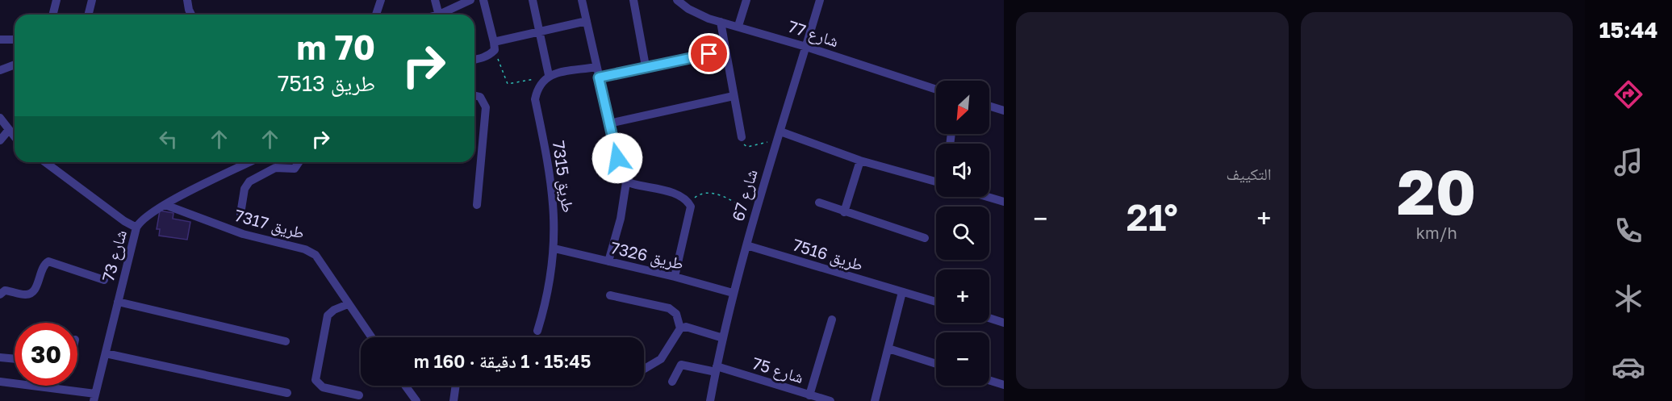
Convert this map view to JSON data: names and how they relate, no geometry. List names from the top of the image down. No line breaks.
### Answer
{"streets":{"street":["شارع 77","طريق 7315","شارع 67","طريق 7317","طريق 7516","شارع 73","طريق 7326","شارع 75"]},"crossings":[["شارع 77","شارع 67"],["طريق 7315","طريق 7326"],["شارع 67","طريق 7516"],["شارع 67","طريق 7326"],["شارع 67","شارع 75"],["طريق 7317","شارع 73"]],"north":"bottom left","page":{"tabs":"15:44","tile":[["20","km/h"],"التكييف"],"turn":["70 m","طريق 7513"],"map_buttons":["+","−"],"heat":["−","21°","+"],"limit":"30","trip":"15:45 · 1 دقيقة · 160 m"}}
